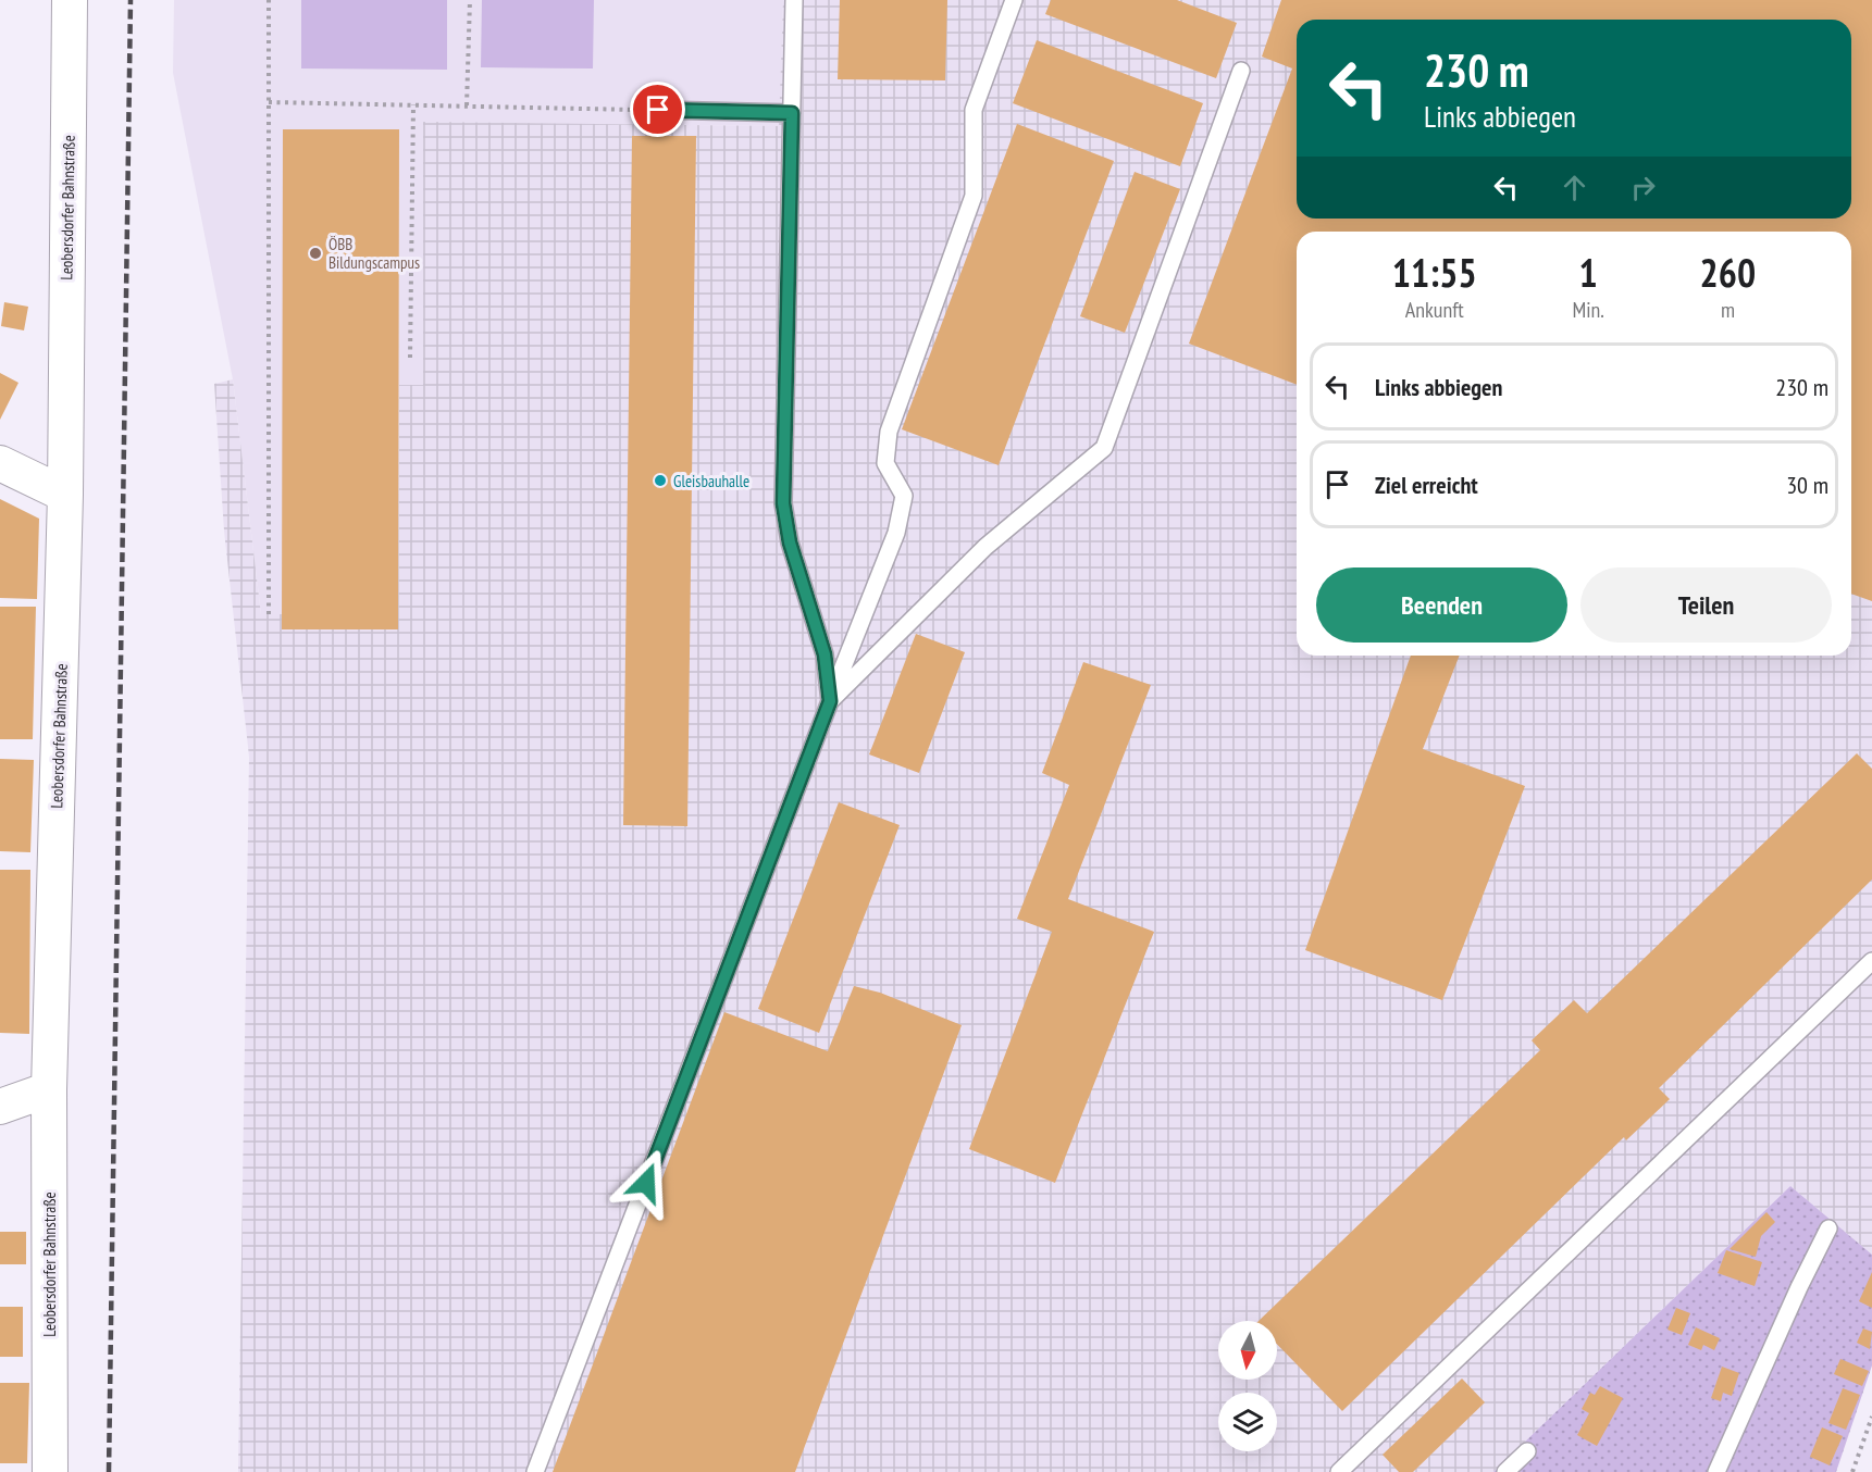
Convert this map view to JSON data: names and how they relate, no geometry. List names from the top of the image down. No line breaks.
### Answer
{"streets":{"street":["Leobersdorfer Bahnstraße"]},"places":["ÖBB Bildungscampus","Gleisbauhalle"],"north":"bottom","page":{"turn":["230 m","Links abbiegen"],"eta":["11:55","Ankunft","1","Min.","260","m"],"list":[{"name":"Links abbiegen","value":"230 m"},{"name":"Ziel erreicht","value":"30 m"}],"buttons":["Beenden","Teilen"]}}
